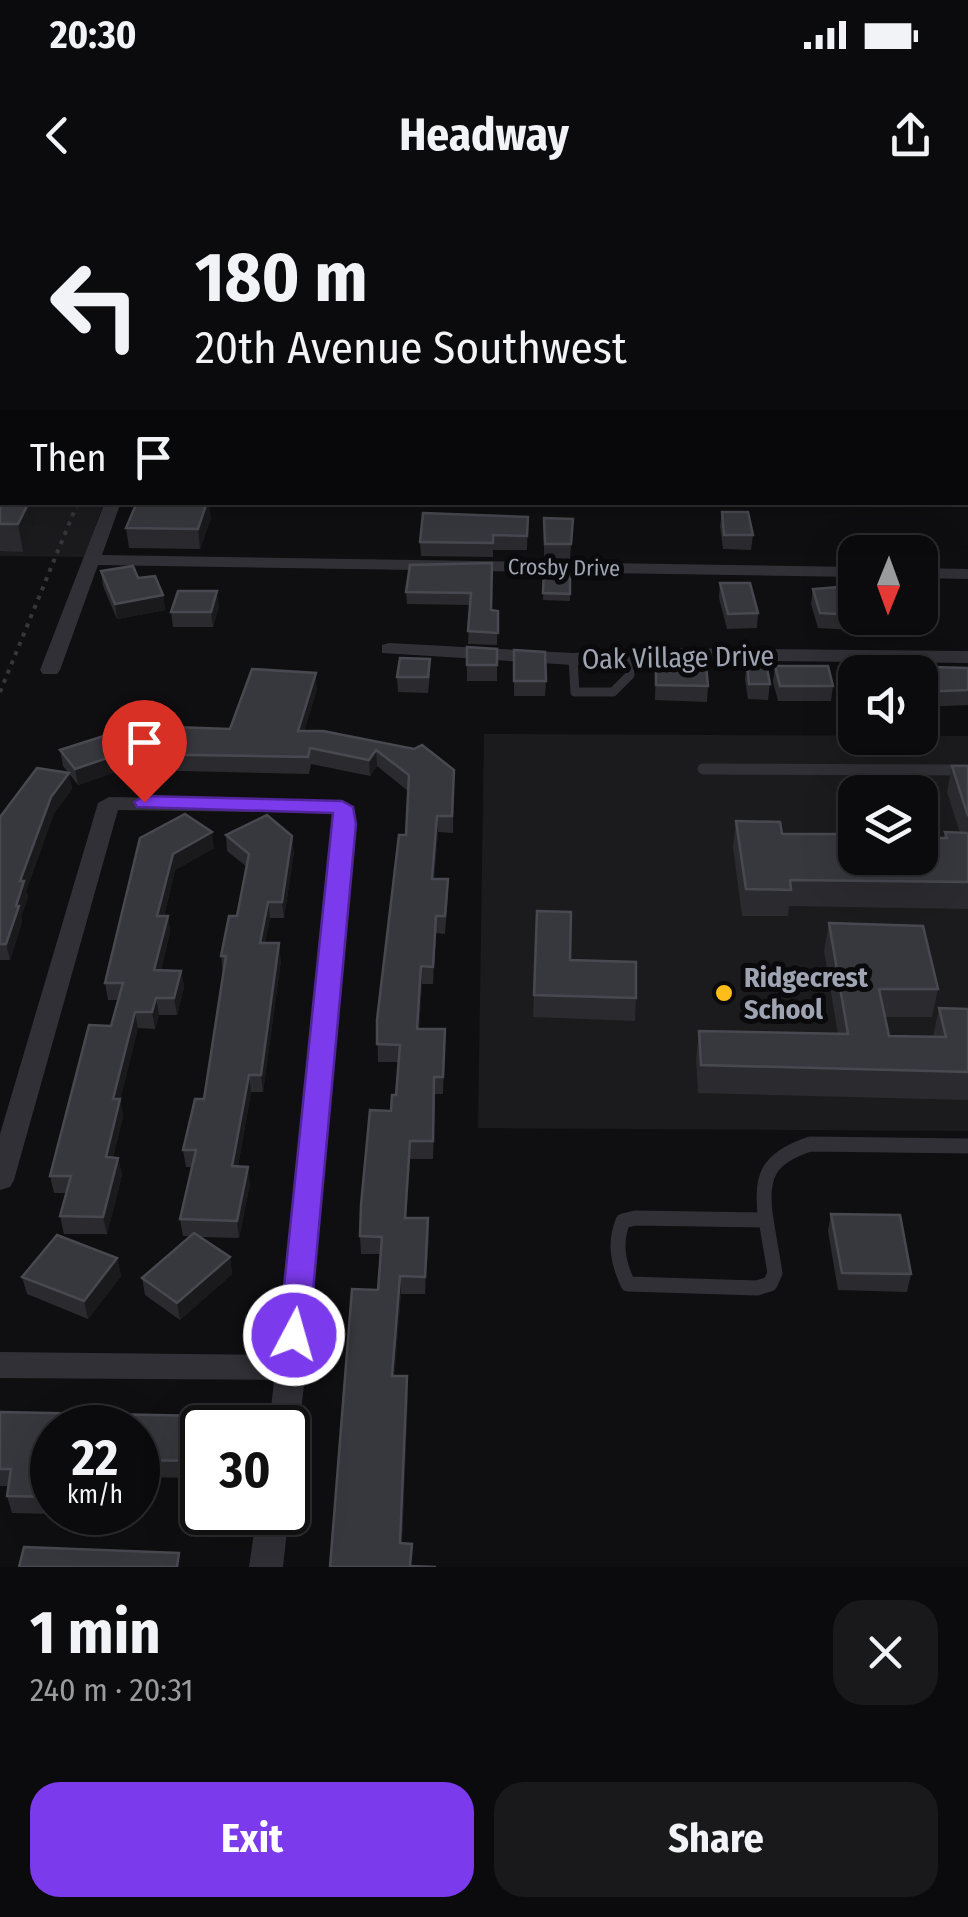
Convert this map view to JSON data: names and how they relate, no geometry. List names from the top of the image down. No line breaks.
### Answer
{"streets":{"street":["Crosby Drive","Oak Village Drive"]},"places":["Ridgecrest School"],"north":"bottom","page":{"status":"20:30","header":"Headway","turn":["180 m","20th Avenue Southwest"],"then":"Then","speed":"22 km/h","limit":"30","heading":["1 min","240 m · 20:31"],"buttons":["Exit","Share"]}}
